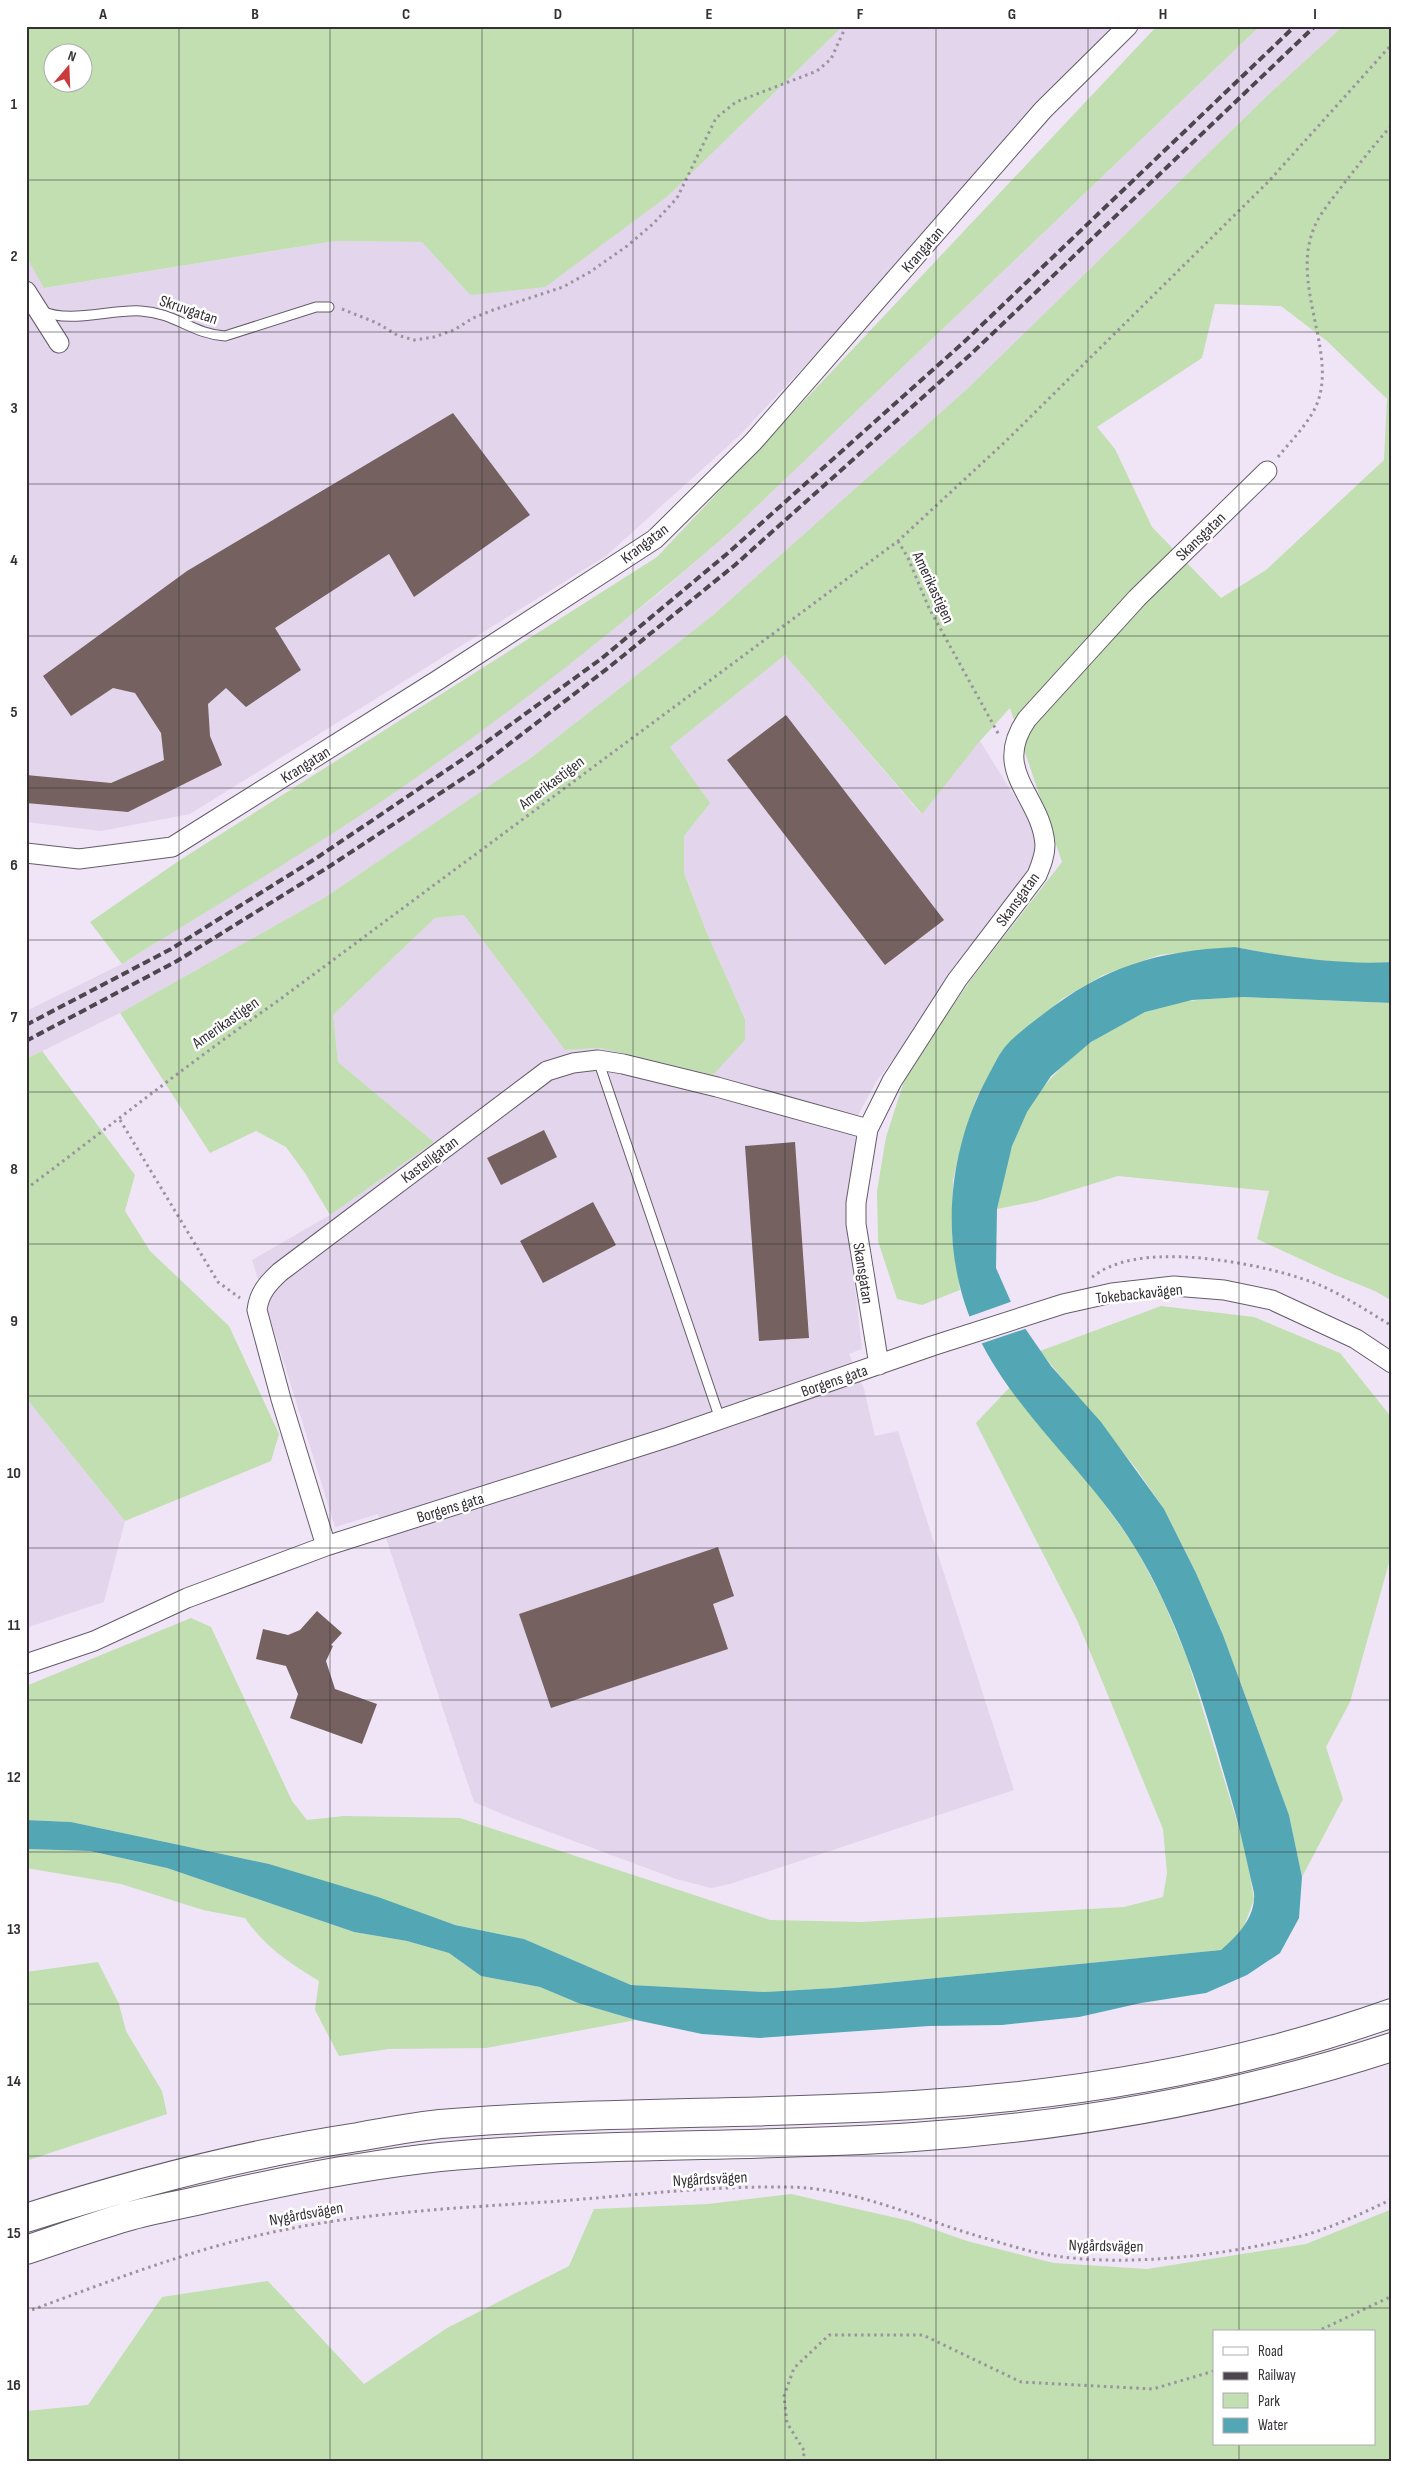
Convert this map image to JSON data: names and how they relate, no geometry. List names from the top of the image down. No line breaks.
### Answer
{"streets":{"street":["Krangatan","Skansgatan","Kastellgatan","Tokebackavägen","Borgens gata"],"lane":["Skruvgatan"],"path":["Amerikastigen","Nygårdsvägen"]},"crossings":[["Skansgatan","Amerikastigen"],["Skansgatan","Kastellgatan"],["Skansgatan","Tokebackavägen"],["Skansgatan","Borgens gata"],["Tokebackavägen","Borgens gata"]],"legend":["Road","Railway","Park","Water"],"north":"top","grid":{"columns":["A","B","C","D","E","F","G","H","I"],"rows":["1","2","3","4","5","6","7","8","9","10","11","12","13","14","15","16"]}}
